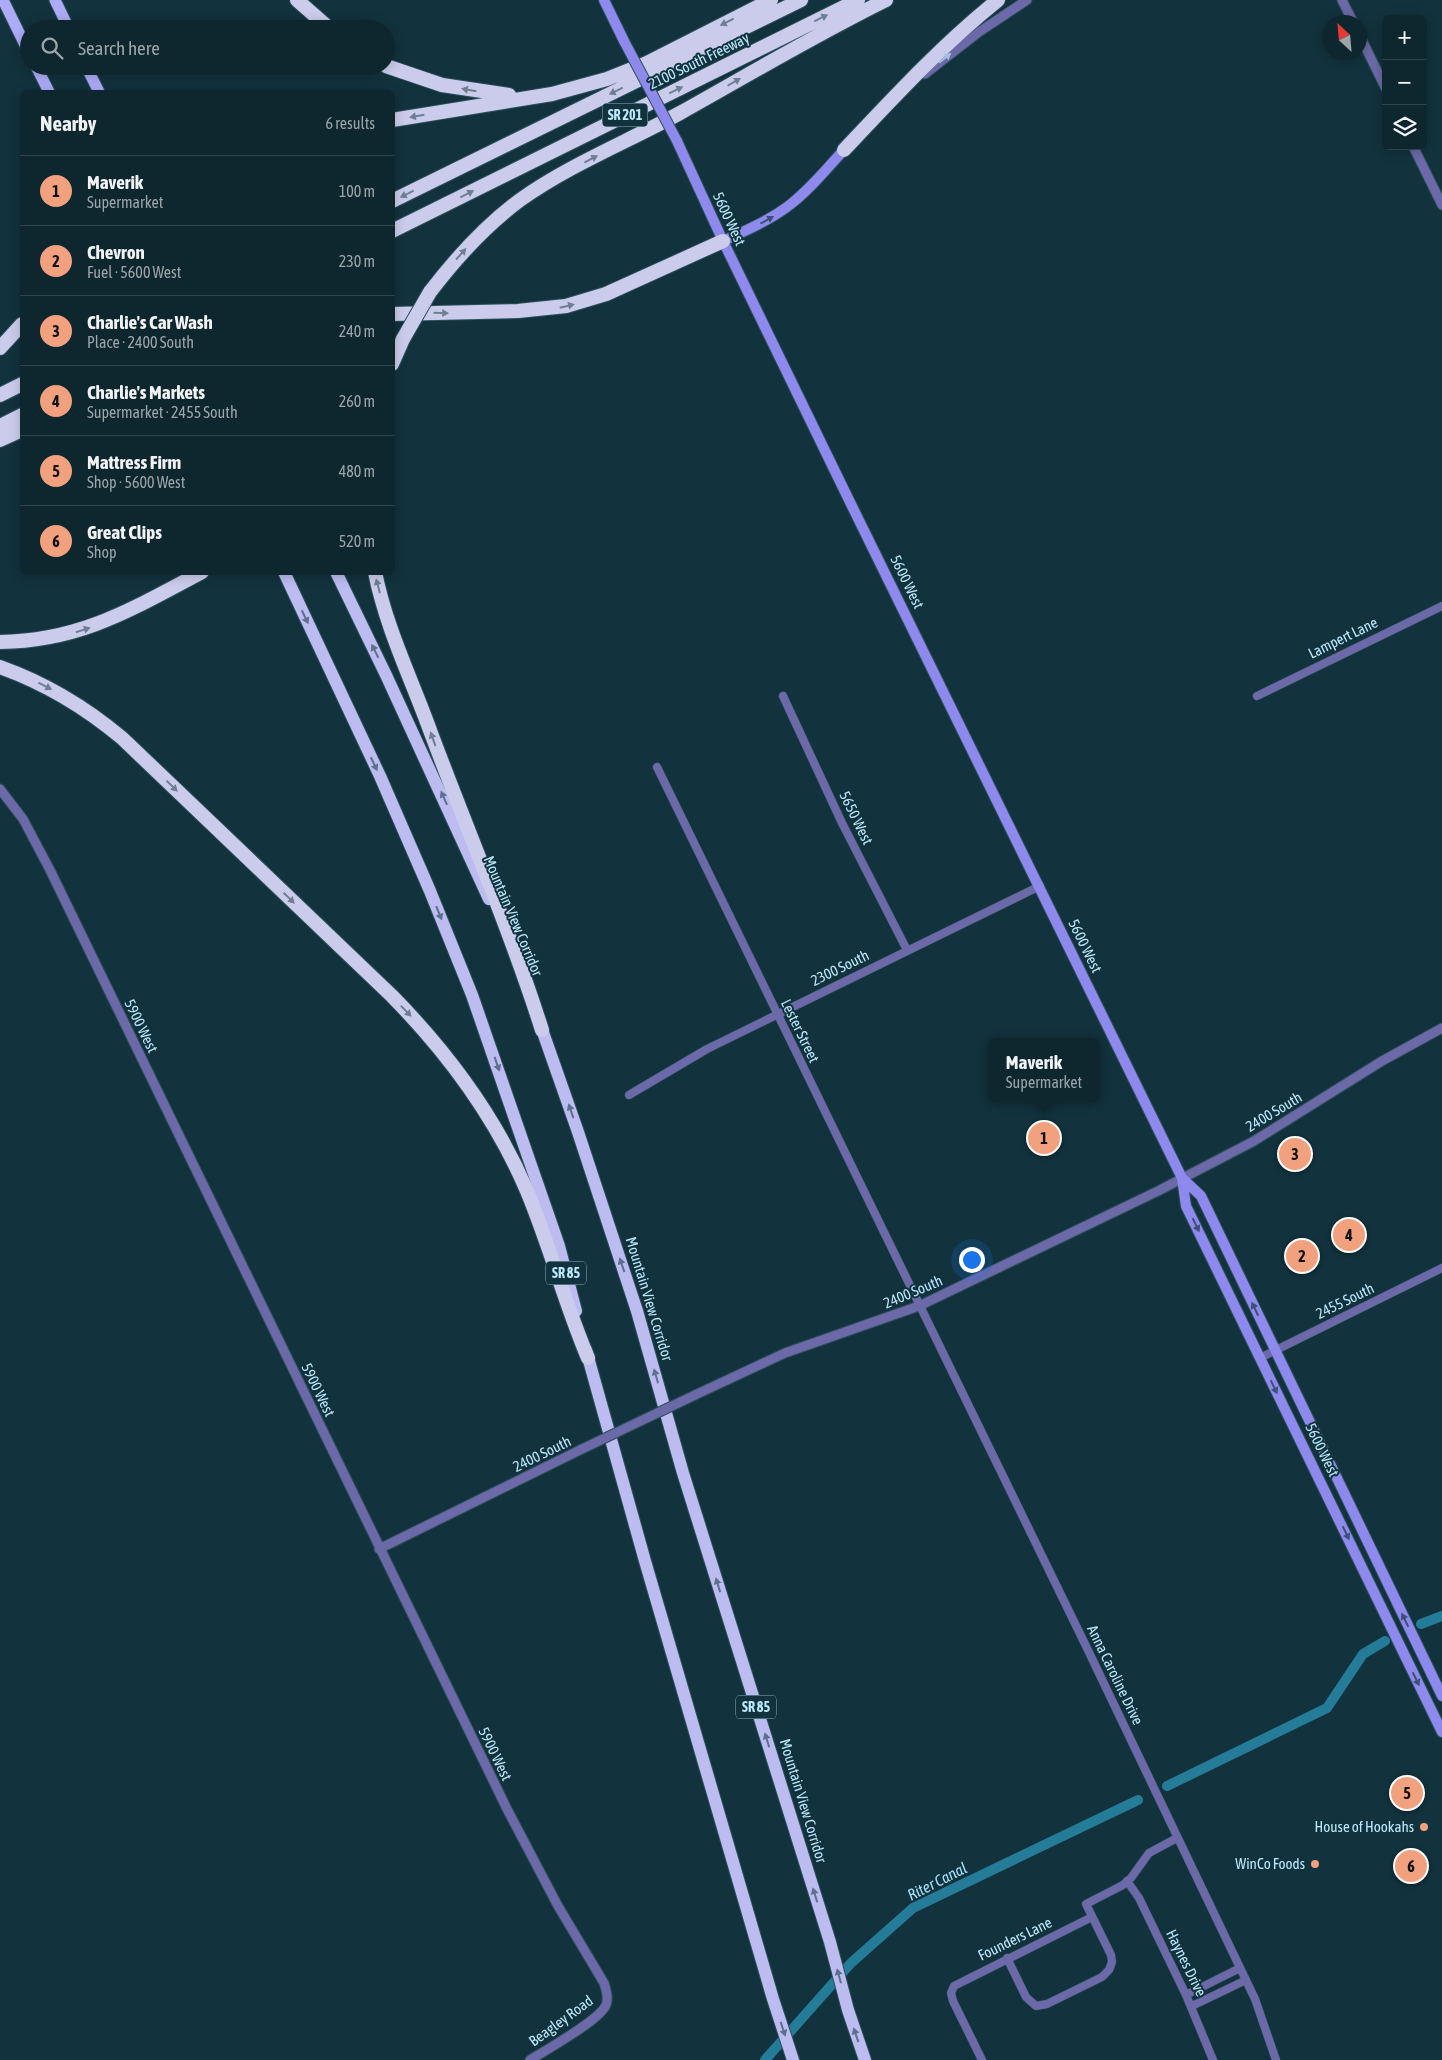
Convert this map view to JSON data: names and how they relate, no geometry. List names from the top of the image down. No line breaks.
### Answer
{"streets":{"highway":["2100 South Freeway","SR 201","Mountain View Corridor","SR 85"],"main road":["5600 West"],"street":["Lampert Lane","5650 West","2300 South","5900 West","Lester Street","2400 South","2455 South","Anna Caroline Drive","Founders Lane","Haynes Drive","Beagley Road"]},"crossings":[["5600 West","2300 South"],["5600 West","2400 South"],["5600 West","2455 South"],["5650 West","2300 South"],["2300 South","Lester Street"],["5900 West","2400 South"],["5900 West","Beagley Road"],["Lester Street","2400 South"],["Lester Street","Anna Caroline Drive"],["2400 South","Anna Caroline Drive"]],"water":["Riter Canal"],"places":["House of Hookahs","WinCo Foods"],"north":"top left","page":{"map_buttons":["+","−"],"search":"Search here","heading":["Nearby","6 results"],"list":[{"mark":"1","name":"Maverik","note":"Supermarket","value":"100 m"},{"mark":"2","name":"Chevron","note":"Fuel · 5600 West","value":"230 m"},{"mark":"3","name":"Charlie's Car Wash","note":"Place · 2400 South","value":"240 m"},{"mark":"4","name":"Charlie's Markets","note":"Supermarket · 2455 South","value":"260 m"},{"mark":"5","name":"Mattress Firm","note":"Shop · 5600 West","value":"480 m"},{"mark":"6","name":"Great Clips","note":"Shop","value":"520 m"}],"popup":["Maverik","Supermarket"],"pins":["1","3","4","2","5","6"]}}
